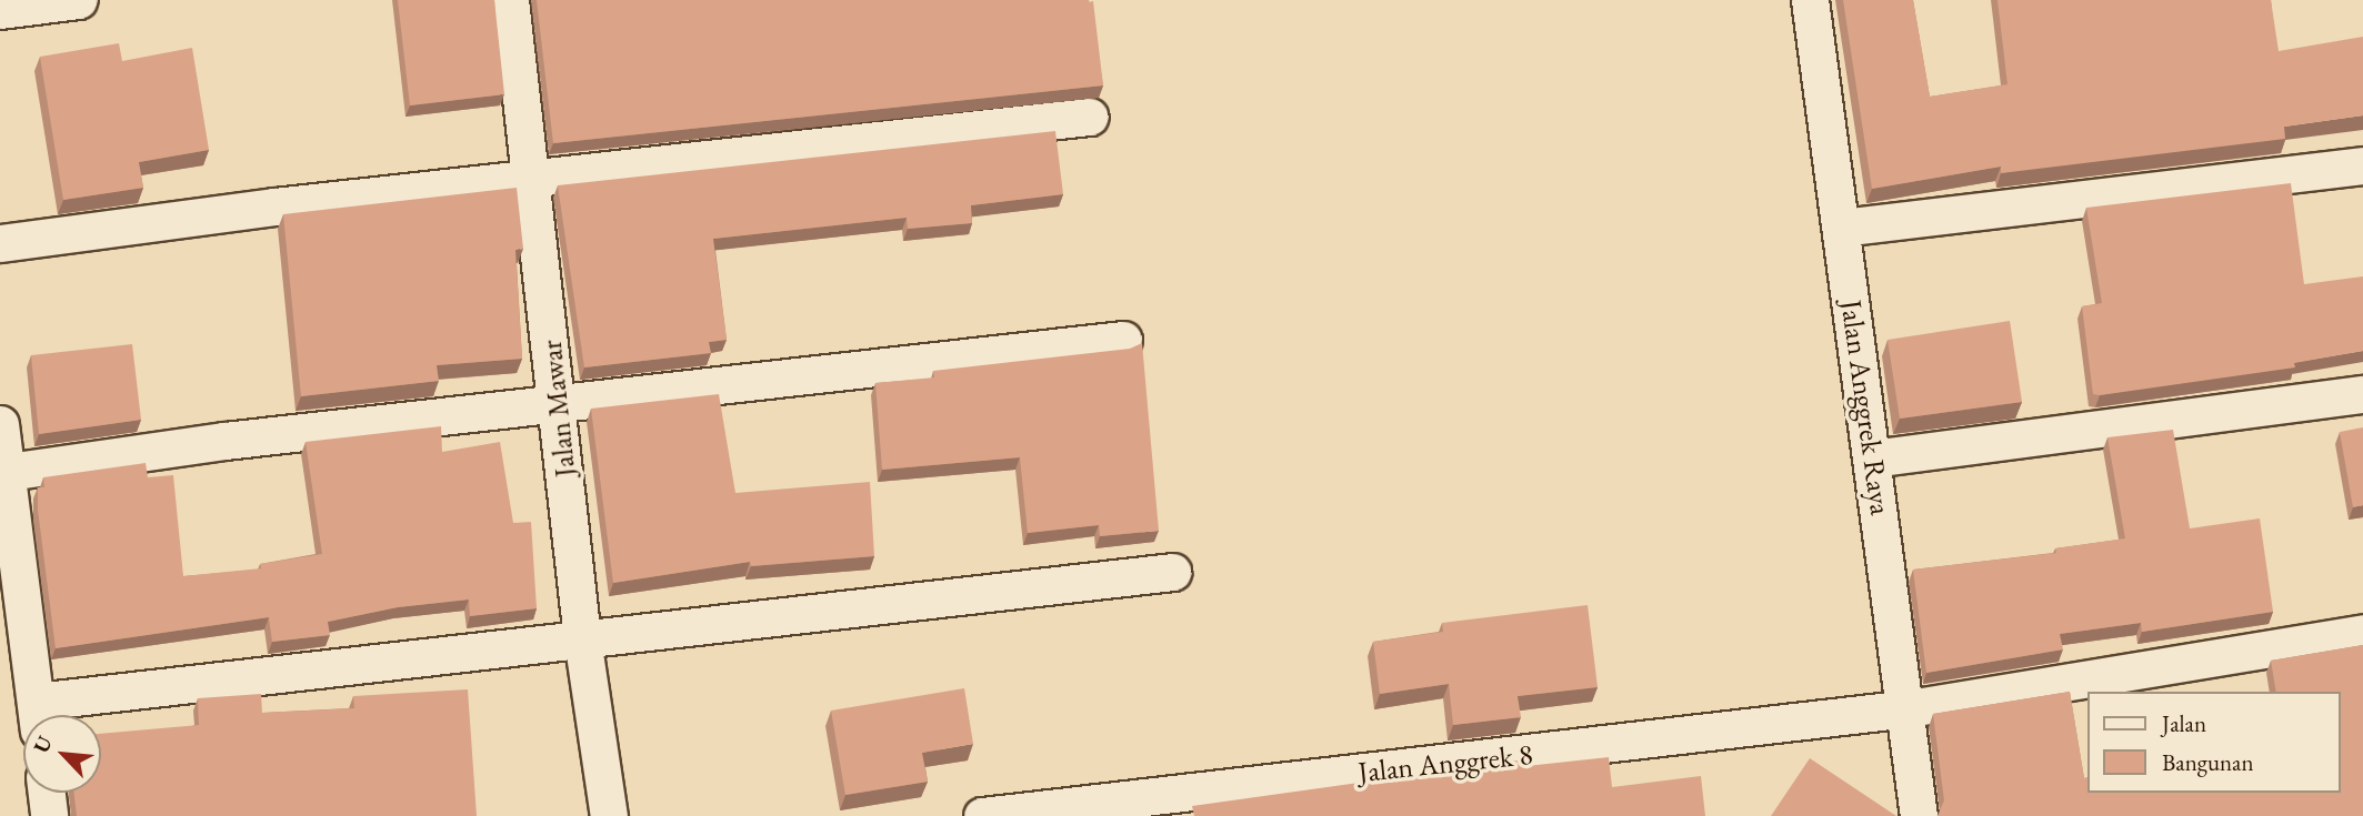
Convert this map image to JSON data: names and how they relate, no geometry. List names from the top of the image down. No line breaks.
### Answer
{"streets":{"street":["Jalan Anggrek Raya","Jalan Mawar","Jalan Anggrek 8"]},"crossings":[["Jalan Anggrek Raya","Jalan Anggrek 8"]],"legend":["Jalan","Bangunan"],"north":"top left"}
